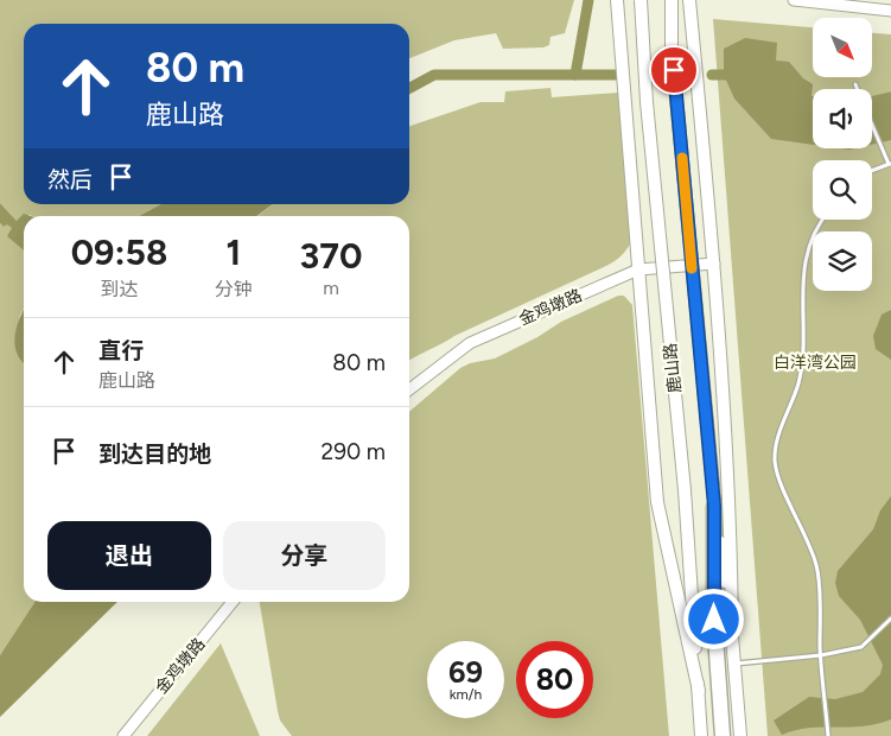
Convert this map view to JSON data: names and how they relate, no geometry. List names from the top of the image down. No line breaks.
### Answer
{"streets":{"main road":["鹿山路"],"street":["金鸡墩路"]},"parks":["白洋湾公园"],"north":"bottom right","page":{"turn":["80 m","鹿山路"],"then":"然后","eta":["09:58","到达","1","分钟","370","m"],"list":[{"name":"直行","note":"鹿山路","value":"80 m"},{"name":"到达目的地","value":"290 m"}],"buttons":["退出","分享"],"speed":"69 km/h","limit":"80"}}
